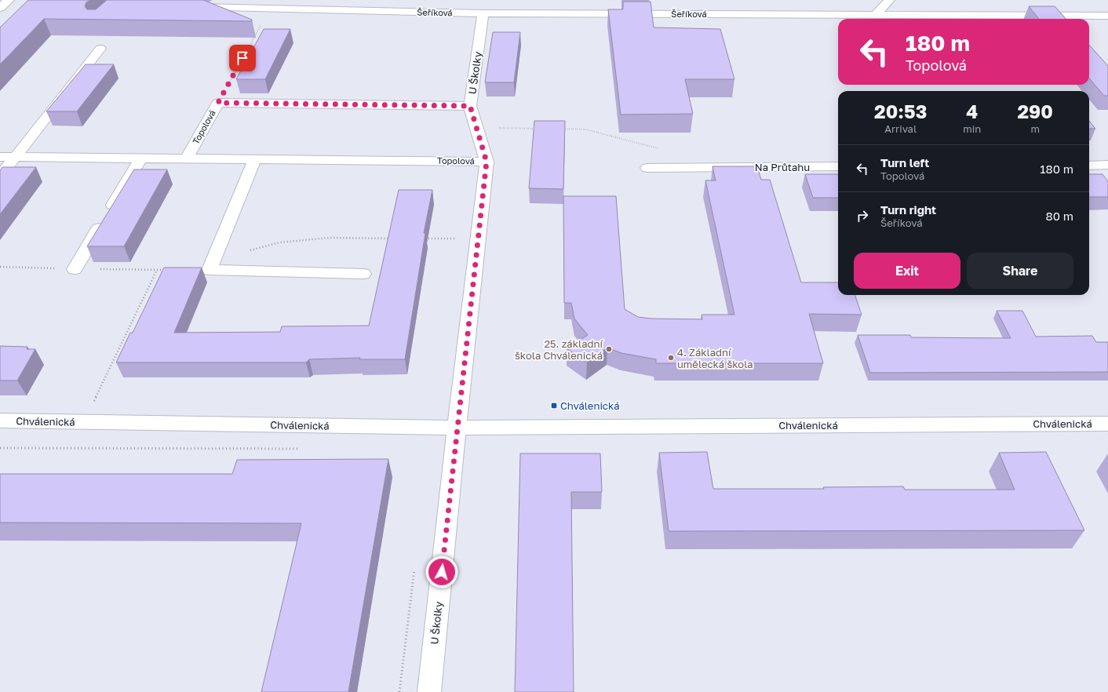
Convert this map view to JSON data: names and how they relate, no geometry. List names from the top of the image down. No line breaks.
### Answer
{"streets":{"street":["Šeříková","U Školky","Topolová","Na Průtahu","Chválenická"]},"crossings":[["Šeříková","U Školky"],["U Školky","Topolová"],["U Školky","Chválenická"]],"places":{"other":["25. základní škola Chválenická","4. Základní umělecká škola"],"transit":["Chválenická"]},"page":{"turn":["180 m","Topolová"],"eta":["20:53","Arrival","4","min","290","m"],"list":[{"name":"Turn left","note":"Topolová","value":"180 m"},{"name":"Turn right","note":"Šeříková","value":"80 m"}],"buttons":["Exit","Share"]}}
